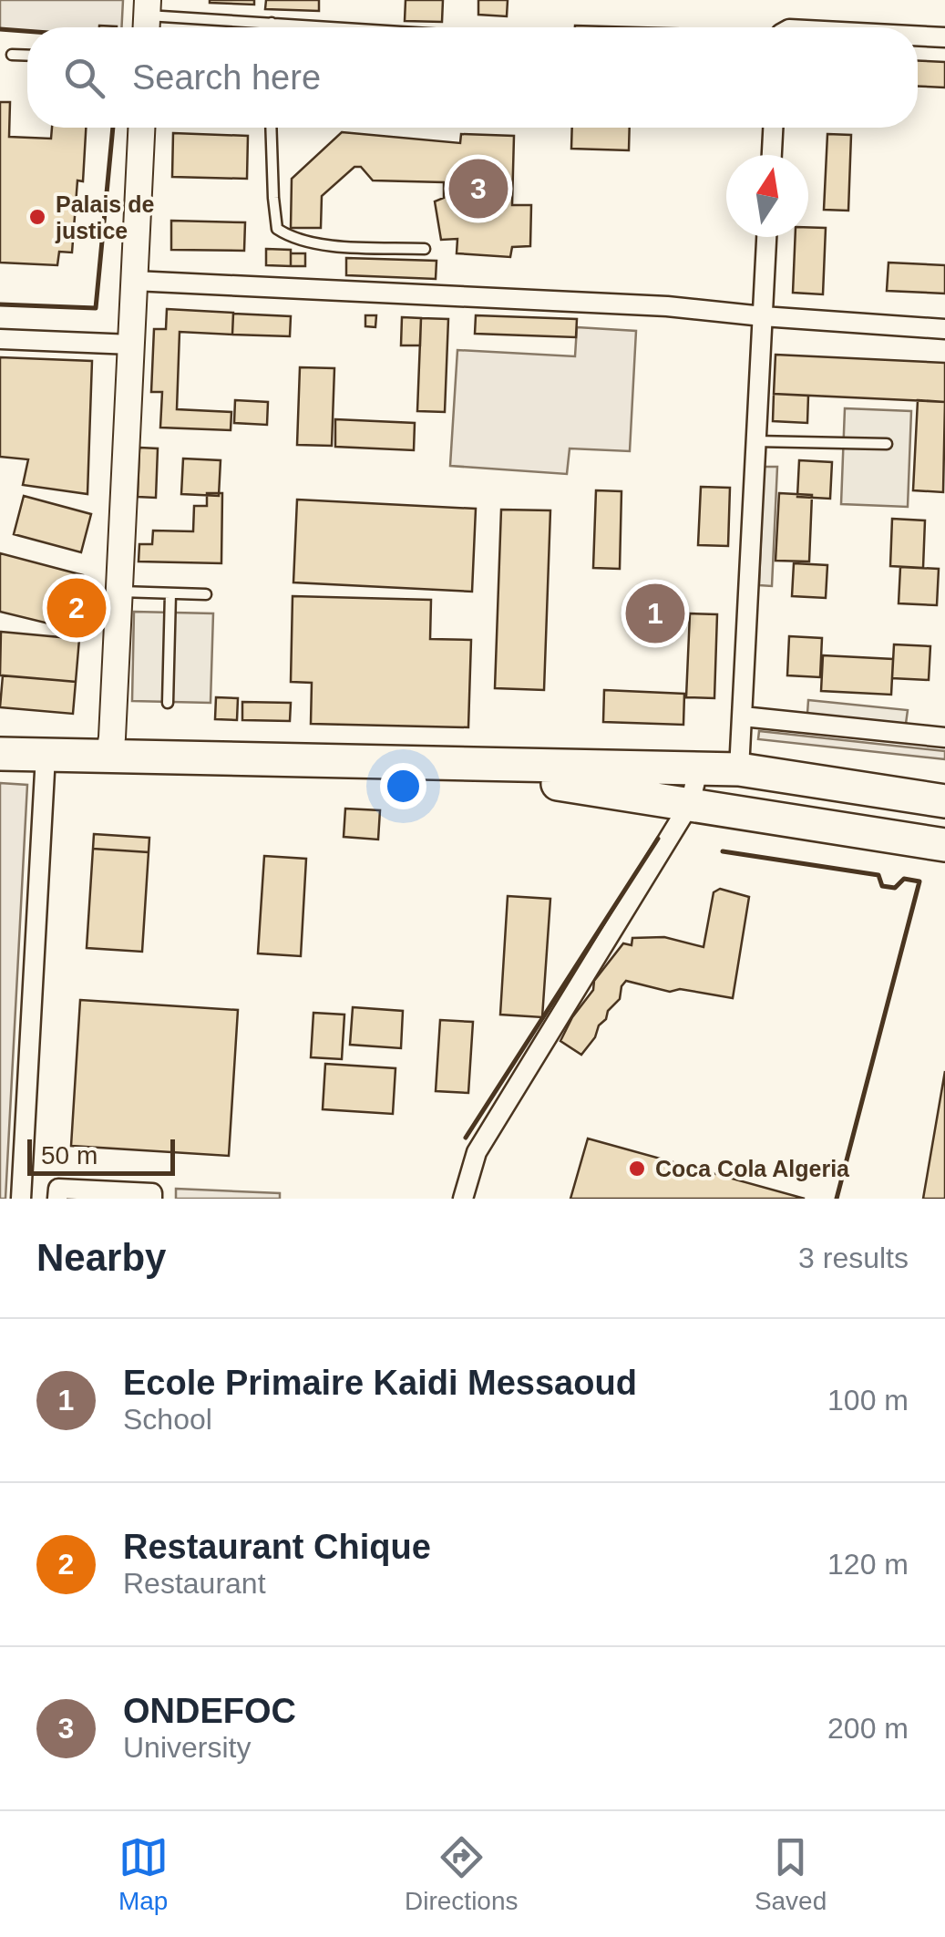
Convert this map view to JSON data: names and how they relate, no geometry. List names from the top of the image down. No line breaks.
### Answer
{"places":["Palais de justice","Coca Cola Algeria"],"scale_bar":"50 m","north":"top","page":{"search":"Search here","pins":["3","2","1"],"scale":"50 m","heading":["Nearby","3 results"],"list":[{"mark":"1","name":"Ecole Primaire Kaidi Messaoud","note":"School","value":"100 m"},{"mark":"2","name":"Restaurant Chique","note":"Restaurant","value":"120 m"},{"mark":"3","name":"ONDEFOC","note":"University","value":"200 m"}],"nav":["Map","Directions","Saved"]}}
